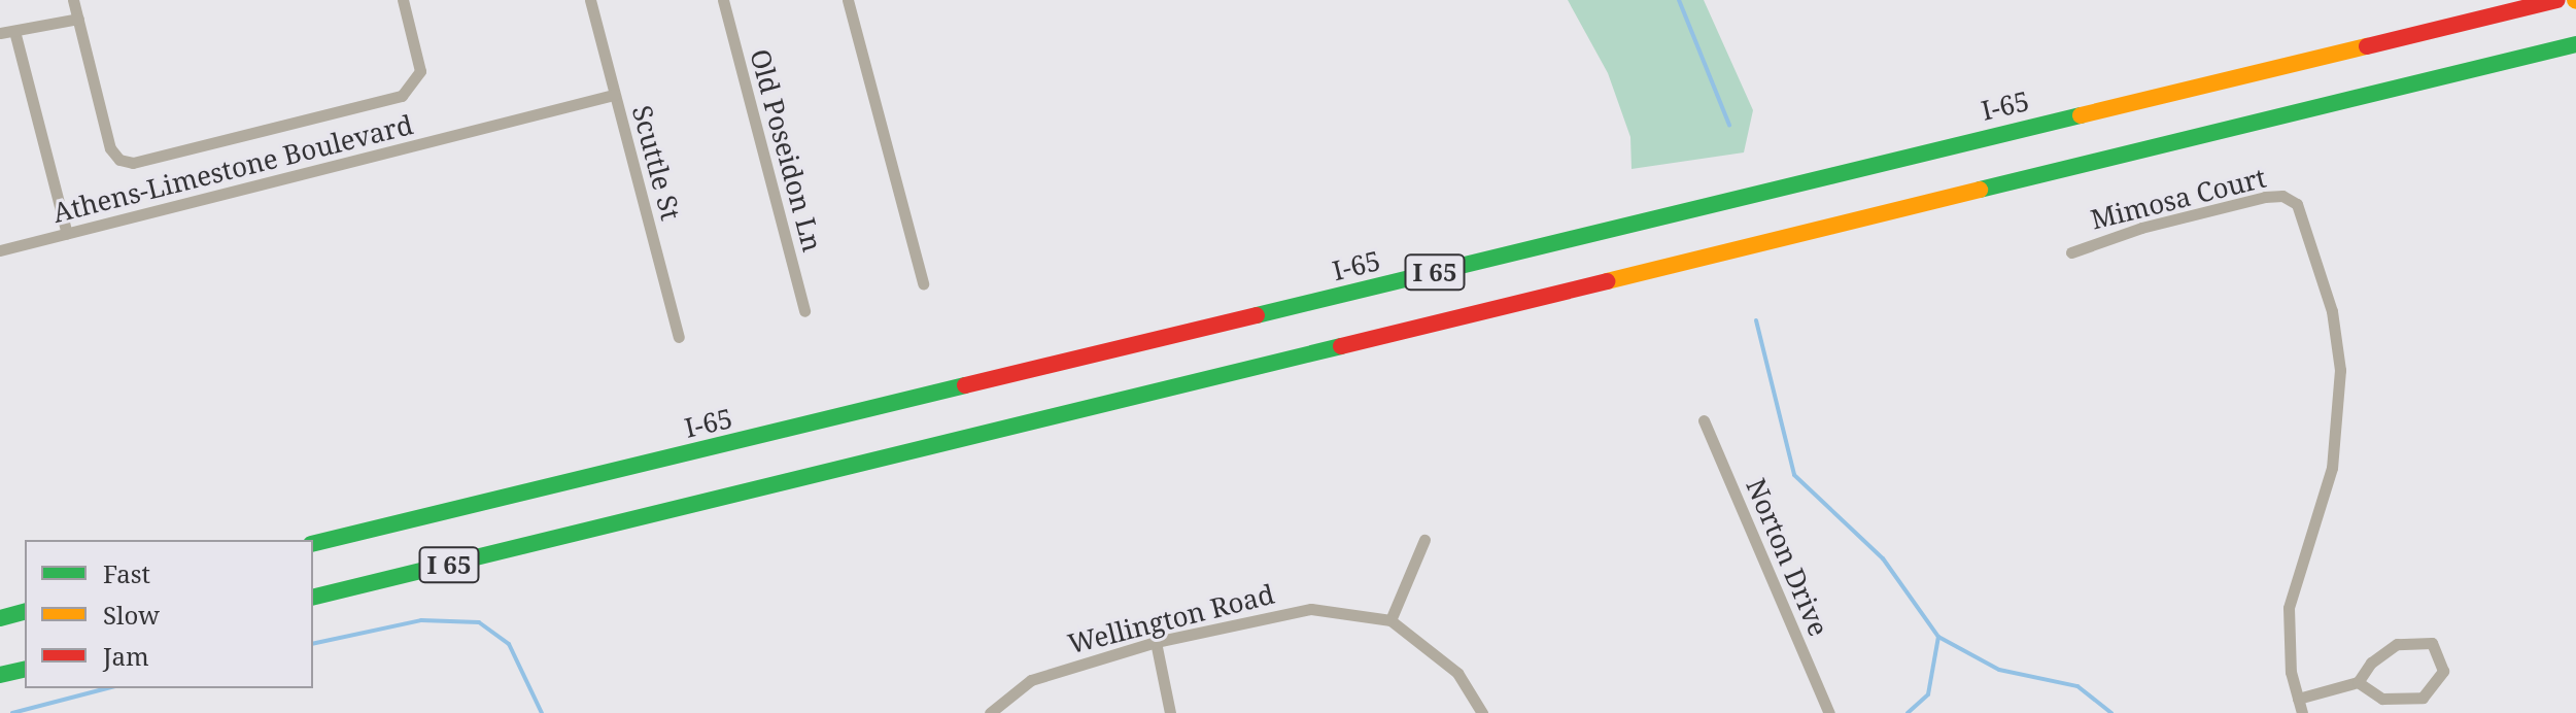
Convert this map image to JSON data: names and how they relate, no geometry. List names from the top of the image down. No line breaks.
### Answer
{"streets":{"highway":["I-65","I 65"],"street":["Old Poseidon Ln","Scuttle St","Athens-Limestone Boulevard","Mimosa Court","Norton Drive","Wellington Road"]},"crossings":[["Scuttle St","Athens-Limestone Boulevard"]],"legend":["Fast","Slow","Jam"]}
